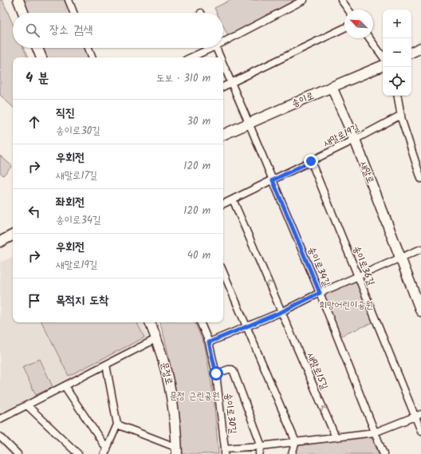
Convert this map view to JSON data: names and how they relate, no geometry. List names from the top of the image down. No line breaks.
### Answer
{"streets":{"street":["송이로","새말로19길","새말로","송이로36길","송이로34길","새말로15길","문정로","송이로30길"]},"crossings":[["송이로","새말로"],["송이로","송이로34길"],["새말로19길","새말로"],["새말로19길","송이로36길"],["새말로19길","송이로34길"],["새말로19길","새말로15길"]],"parks":["희망어린이공원","문정 근린공원"],"north":"top left","page":{"map_buttons":["+","−"],"search":"장소 검색","heading":["4 분","도보 · 310 m"],"list":[["직진","송이로30길","30 m"],["우회전","새말로17길","120 m"],["좌회전","송이로34길","120 m"],["우회전","새말로19길","40 m"],"목적지 도착"]}}
